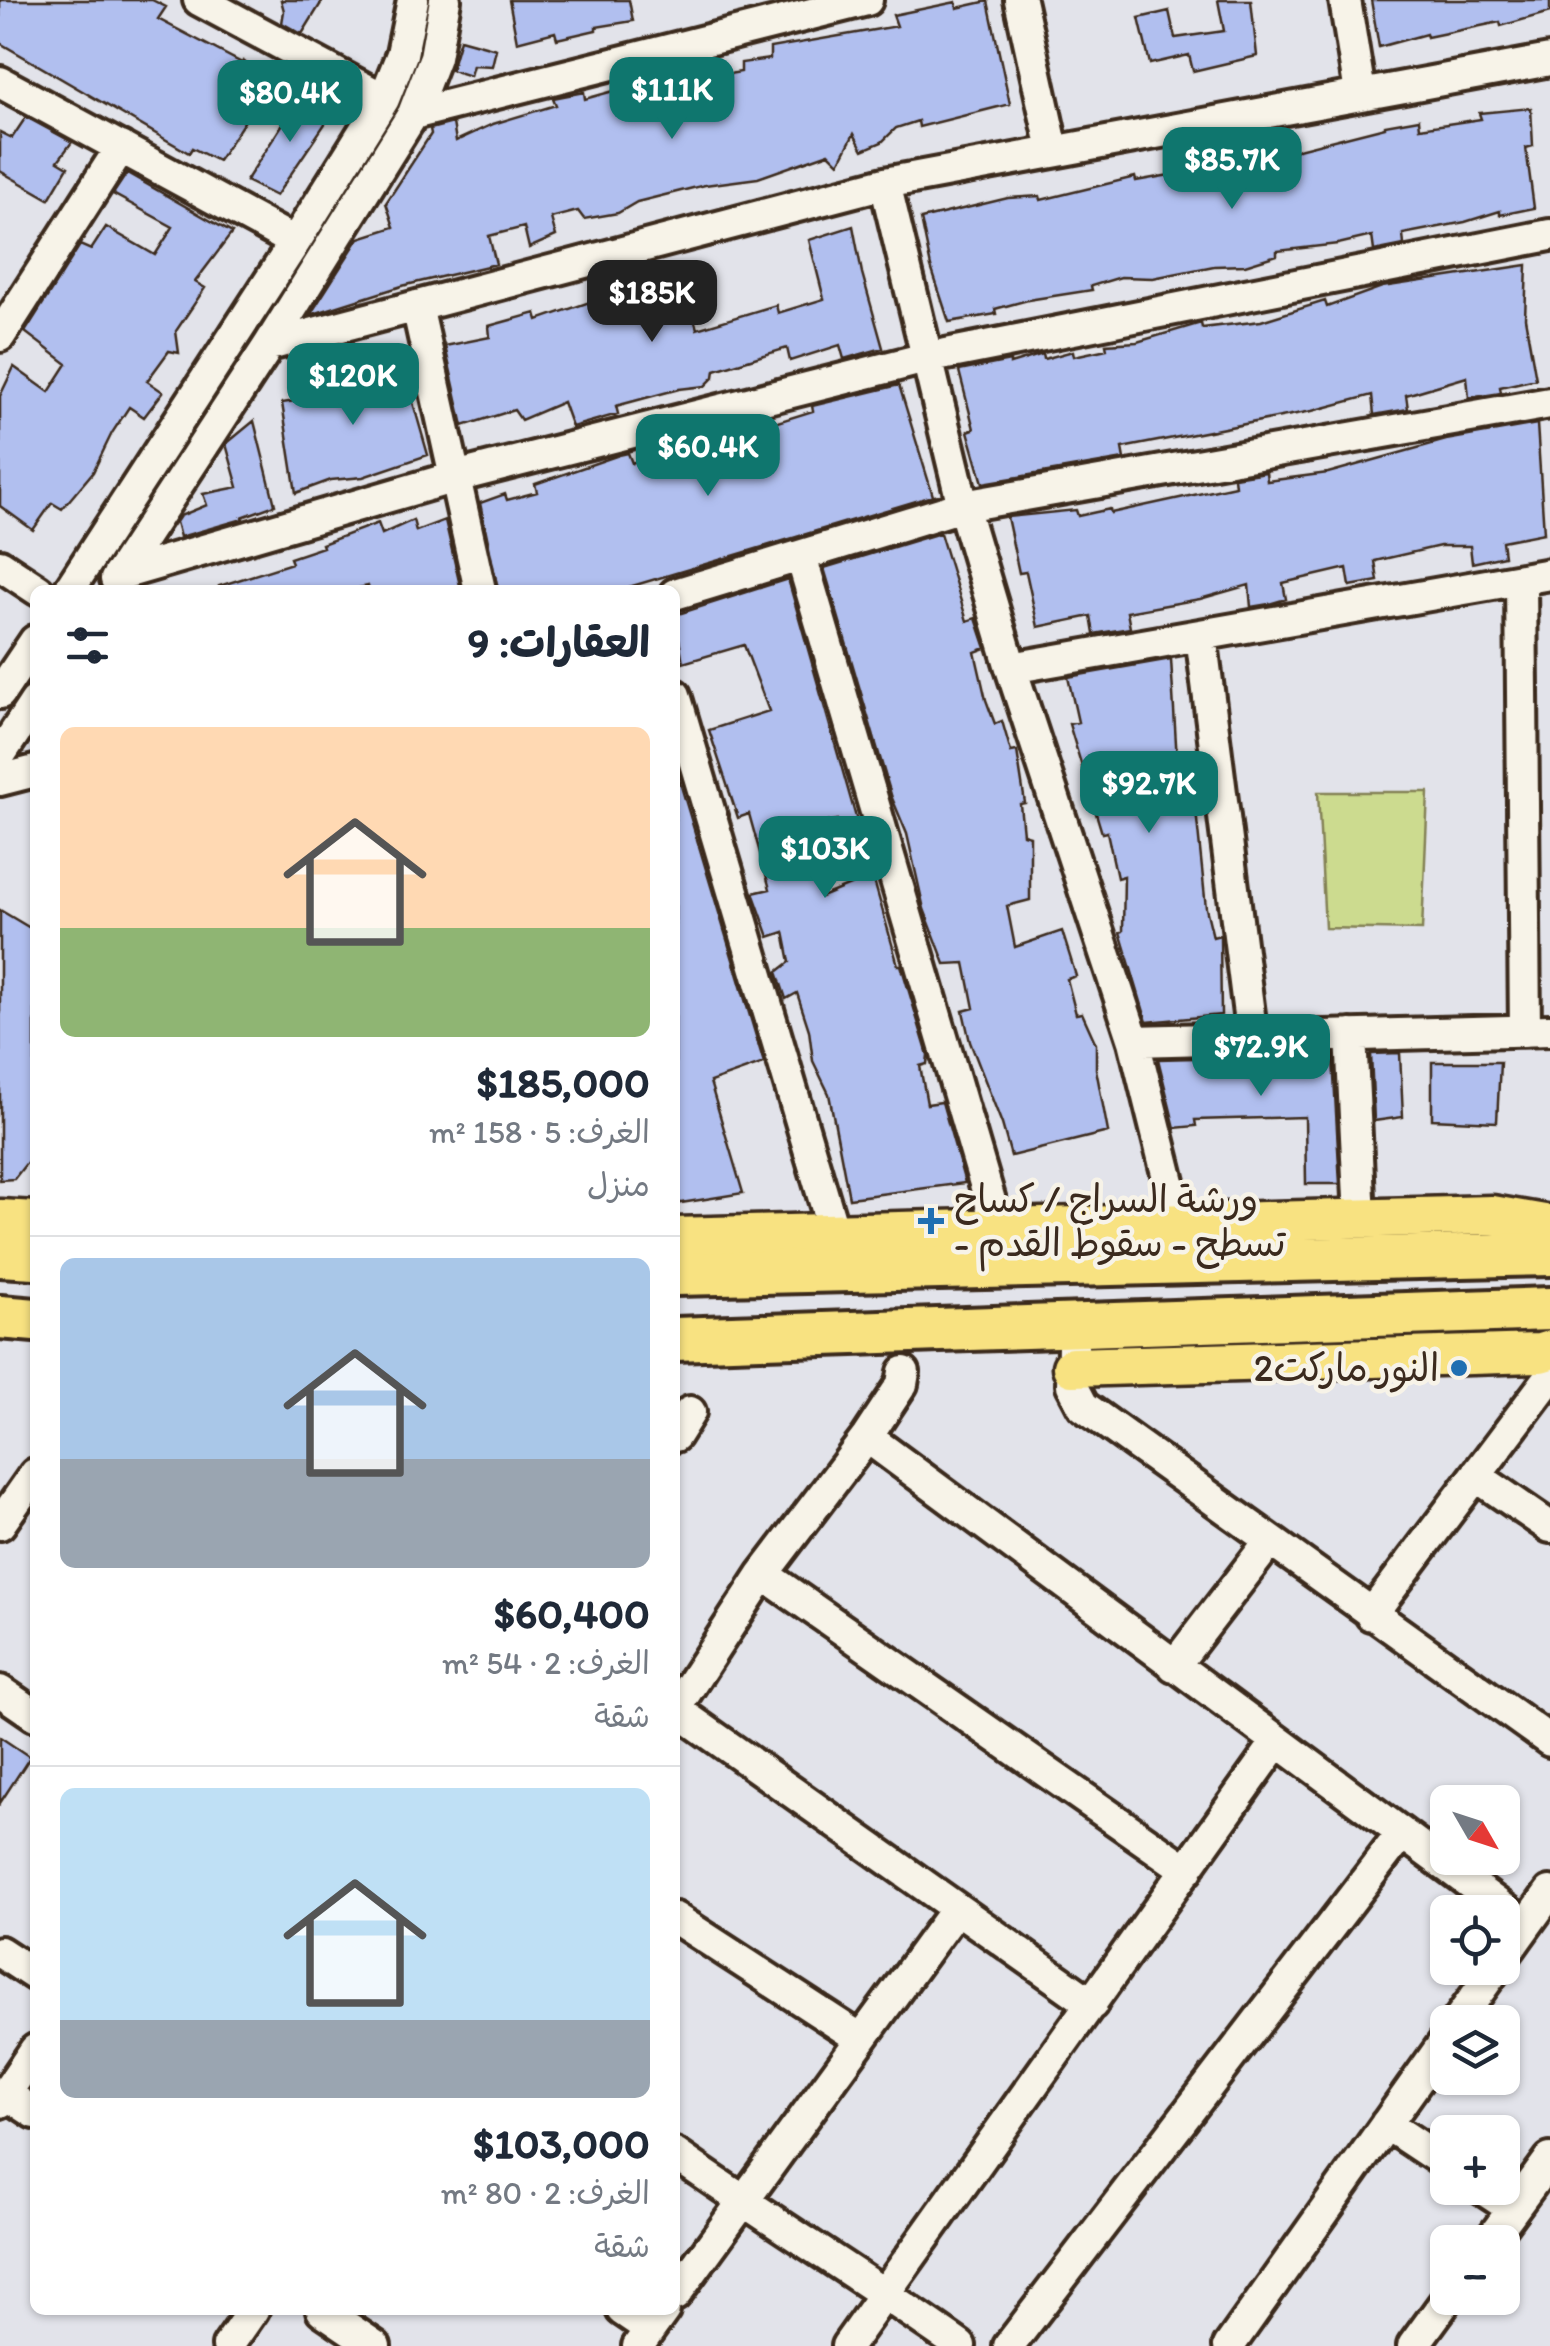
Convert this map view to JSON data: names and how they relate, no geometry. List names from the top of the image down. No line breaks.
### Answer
{"places":{"health":["ورشة السراج / كساح - تسطح - سقوط القدم"],"other":["النور ماركت2"]},"north":"bottom right","page":{"price":["$111K","$80.4K","$85.7K","$185K","$120K","$60.4K","$92.7K","$103K","$72.9K"],"heading":"العقارات: 9","list":[{"name":"$185,000","note":"الغرف: 5 · 158 m² · منزل"},{"name":"$60,400","note":"الغرف: 2 · 54 m² · شقة"},{"name":"$103,000","note":"الغرف: 2 · 80 m² · شقة"}],"map_buttons":["+","−"]}}
